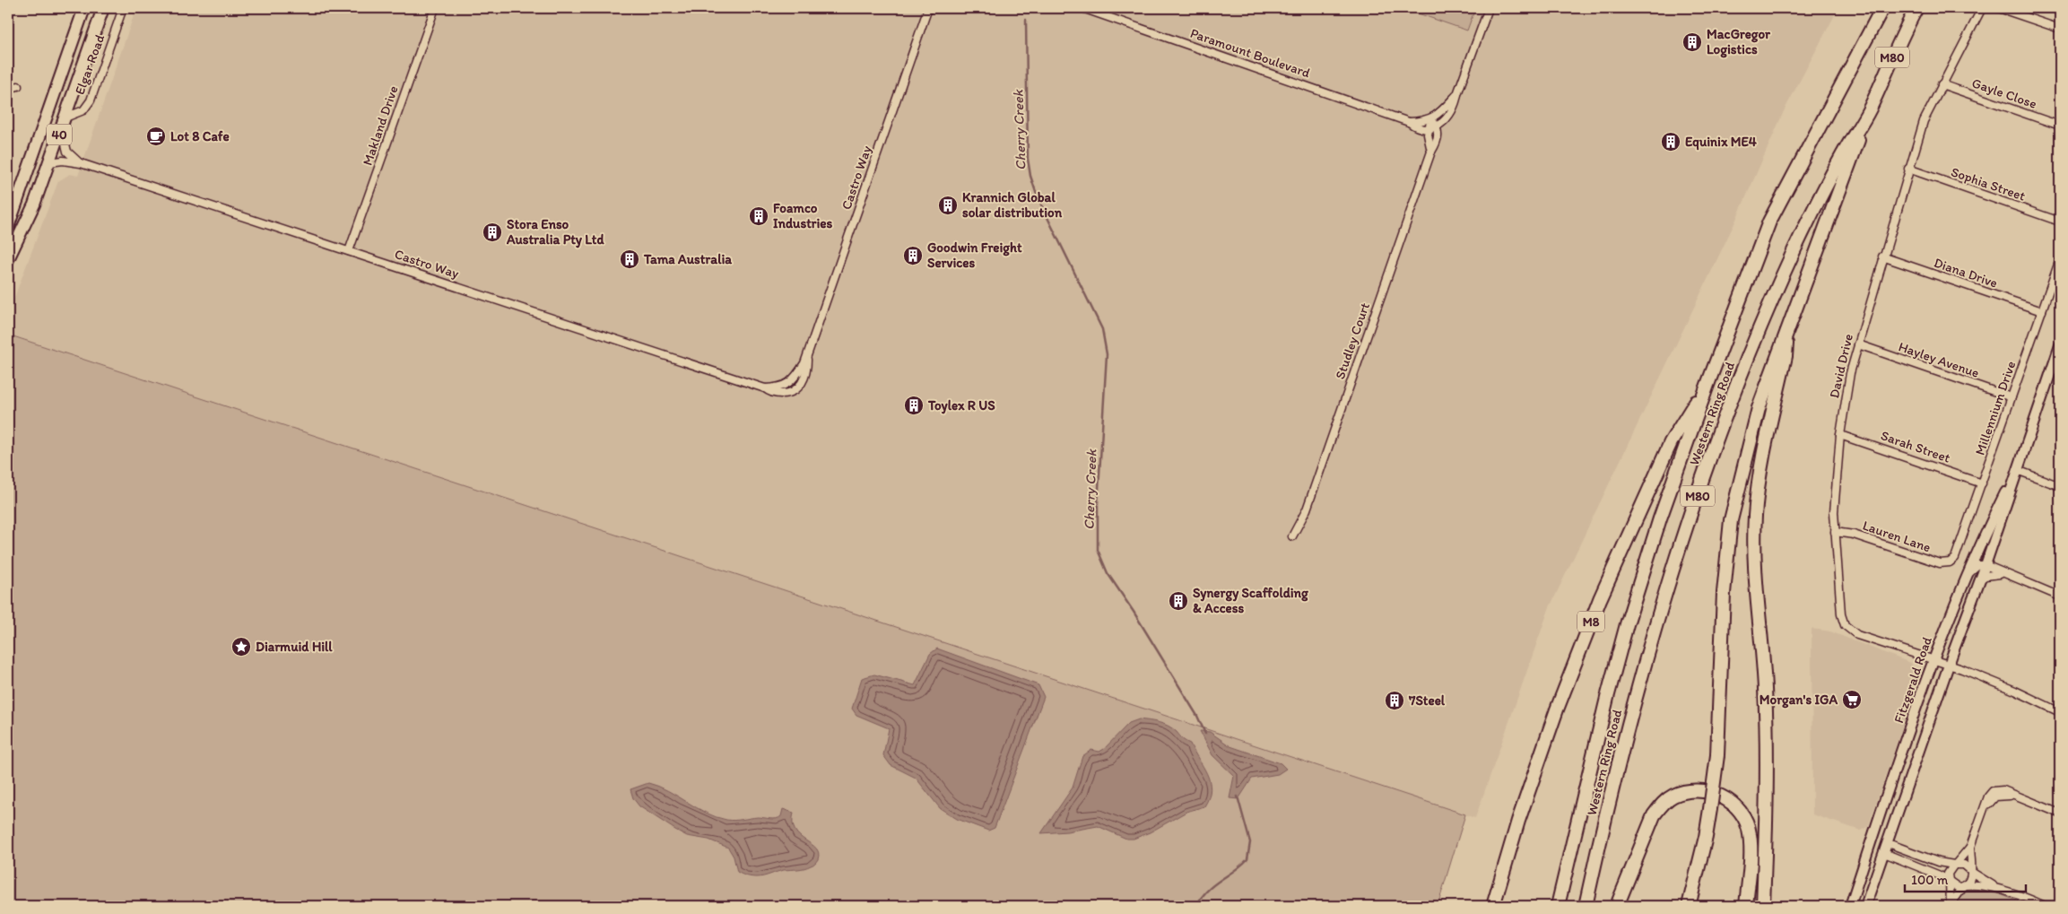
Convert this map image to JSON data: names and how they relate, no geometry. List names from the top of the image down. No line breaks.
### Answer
{"streets":{"highway":["M80","Western Ring Road","M8"],"main road":["40"],"street":["Paramount Boulevard","Elgar Road","Gayle Close","Makland Drive","Castro Way","Sophia Street","Diana Drive","Studley Court","Hayley Avenue","David Drive","Millennium Drive","Sarah Street","Lauren Lane","Fitzgerald Road"]},"crossings":[["Paramount Boulevard","Studley Court"],["Elgar Road","40"],["Gayle Close","David Drive"],["Makland Drive","Castro Way"],["40","Castro Way"],["Sophia Street","David Drive"],["Diana Drive","David Drive"],["Diana Drive","Millennium Drive"],["Hayley Avenue","David Drive"],["Hayley Avenue","Millennium Drive"],["David Drive","Sarah Street"],["David Drive","Lauren Lane"],["David Drive","Fitzgerald Road"],["Millennium Drive","Sarah Street"],["Millennium Drive","Lauren Lane"],["Western Ring Road","M8"]],"water":["Cherry Creek"],"places":{"building":["MacGregor Logistics","Equinix ME4","Krannich Global solar distribution","Foamco Industries","Stora Enso Australia Pty Ltd","Goodwin Freight Services","Tama Australia","Toylex R US","Synergy Scaffolding & Access","7Steel"],"cafe":["Lot 8 Cafe"],"place":["Diarmuid Hill"],"supermarket":["Morgan's IGA"]},"scale_bar":"100 m"}
